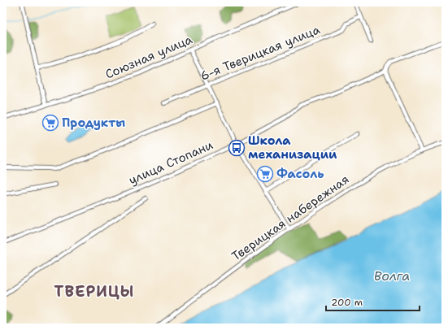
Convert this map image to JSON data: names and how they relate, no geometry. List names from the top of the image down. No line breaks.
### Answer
{"streets":{"street":["6-я Тверицкая улица","Союзная улица","улица Стопани","Тверицкая набережная"]},"districts":["ТВЕРИЦЫ"],"water":["Волга"],"places":{"supermarket":["Продукты","Фасоль"],"bus stop":["Школа механизации"]},"scale_bar":"200 m"}
